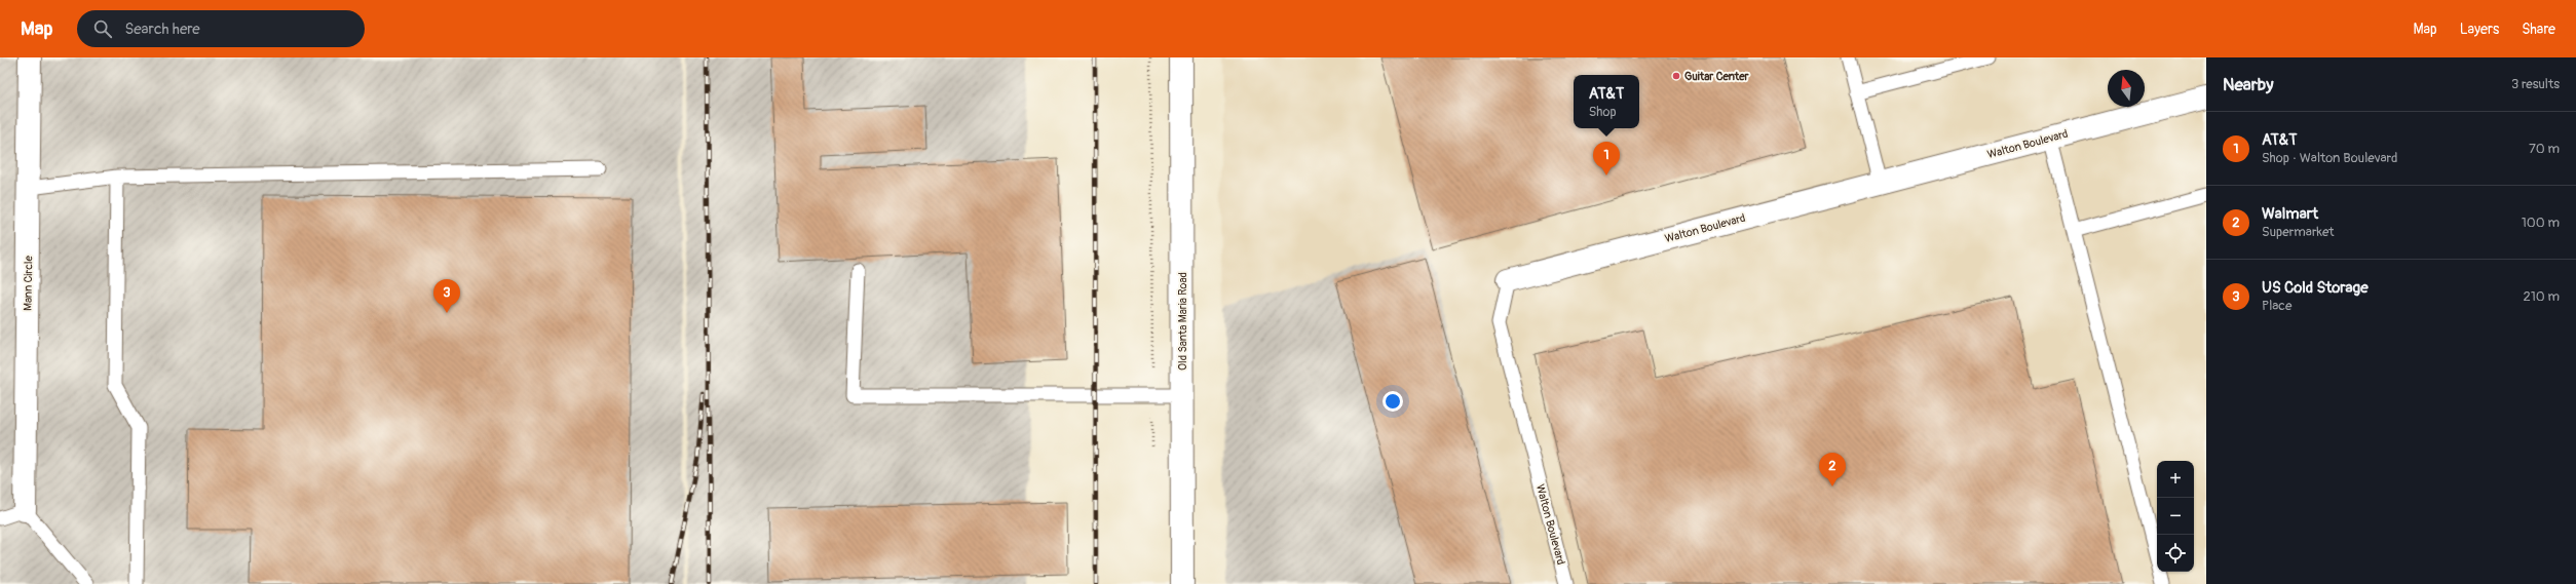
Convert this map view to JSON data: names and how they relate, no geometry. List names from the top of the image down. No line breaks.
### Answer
{"streets":{"street":["Walton Boulevard","Mann Circle","Old Santa Maria Road"]},"places":["Guitar Center"],"north":"top","page":{"header":"Map","search":"Search here","nav":["Map","Layers","Share"],"heading":["Nearby","3 results"],"popup":["AT&T","Shop"],"list":[{"mark":"1","name":"AT&T","note":"Shop · Walton Boulevard","value":"70 m"},{"mark":"2","name":"Walmart","note":"Supermarket","value":"100 m"},{"mark":"3","name":"US Cold Storage","note":"Place","value":"210 m"}],"pins":["1","3","2"],"map_buttons":["+","−"]}}
